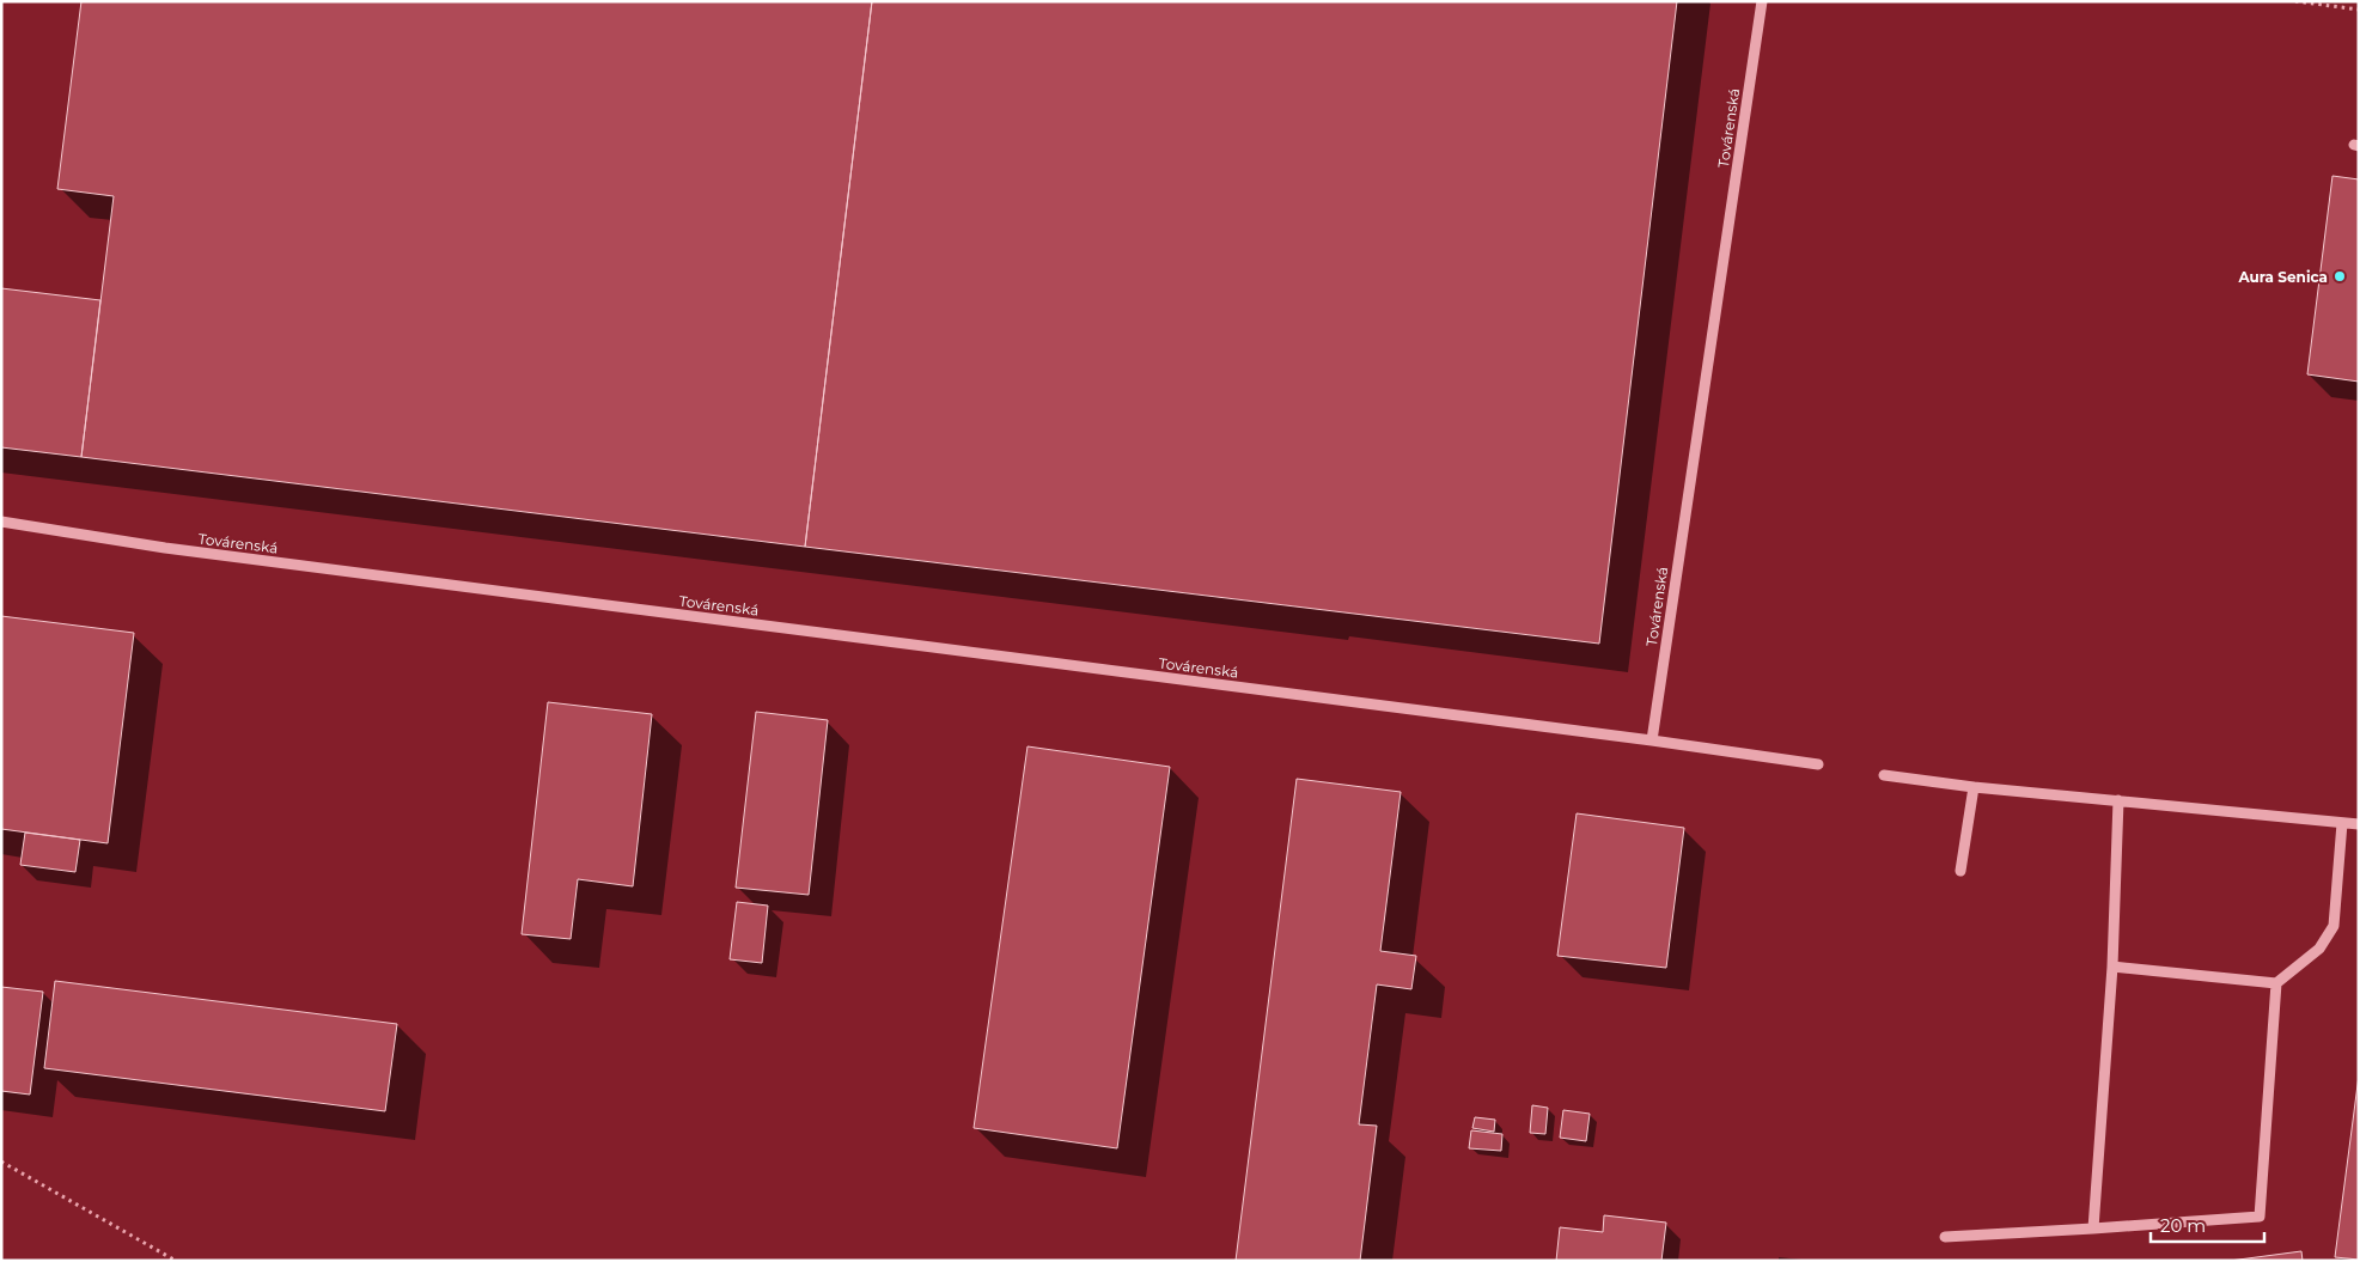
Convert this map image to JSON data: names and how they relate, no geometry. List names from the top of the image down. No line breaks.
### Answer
{"streets":{"lane":["Továrenská"]},"places":["Aura Senica"],"scale_bar":"20 m"}
